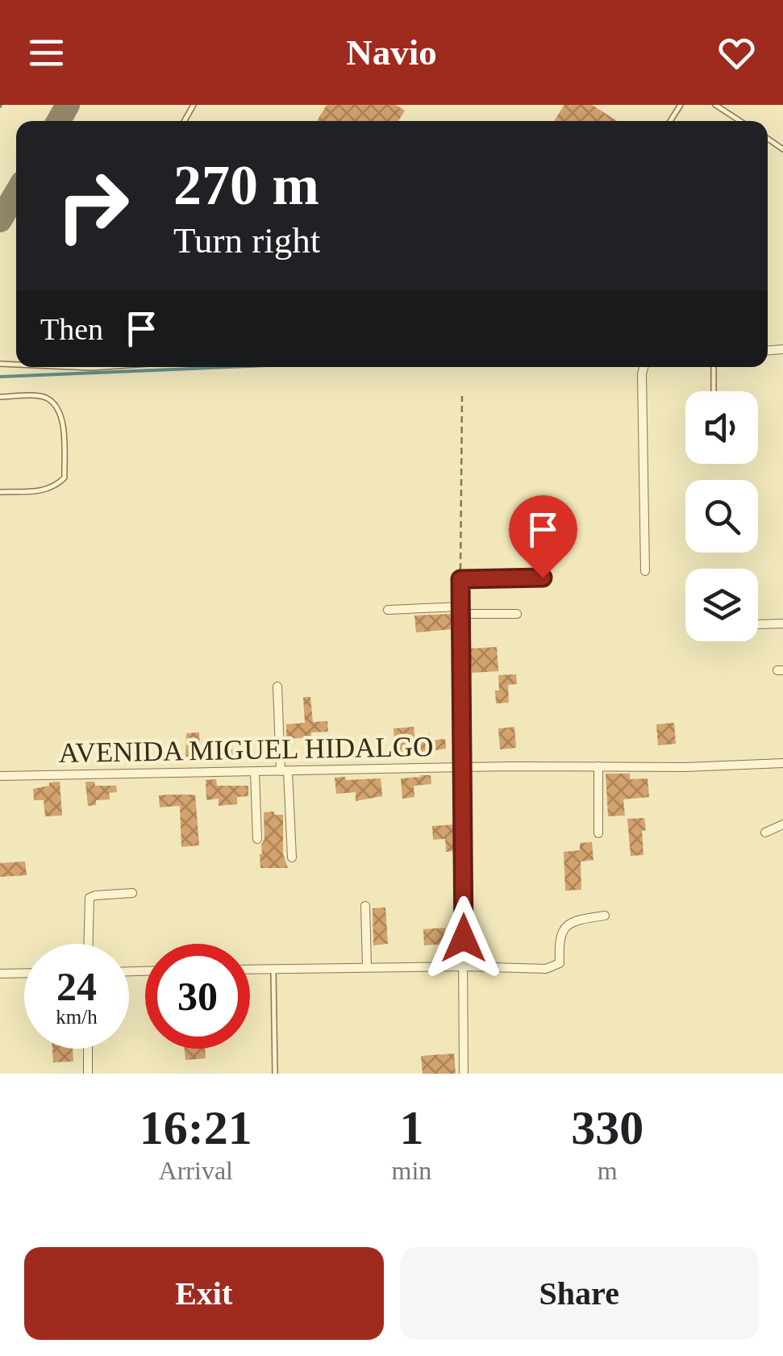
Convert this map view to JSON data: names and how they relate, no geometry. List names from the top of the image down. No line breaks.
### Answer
{"streets":{"street":["AVENIDA MIGUEL HIDALGO"]},"page":{"header":"Navio","turn":["270 m","Turn right"],"then":"Then","speed":"24 km/h","limit":"30","eta":["16:21","Arrival","1","min","330","m"],"buttons":["Exit","Share"]}}
